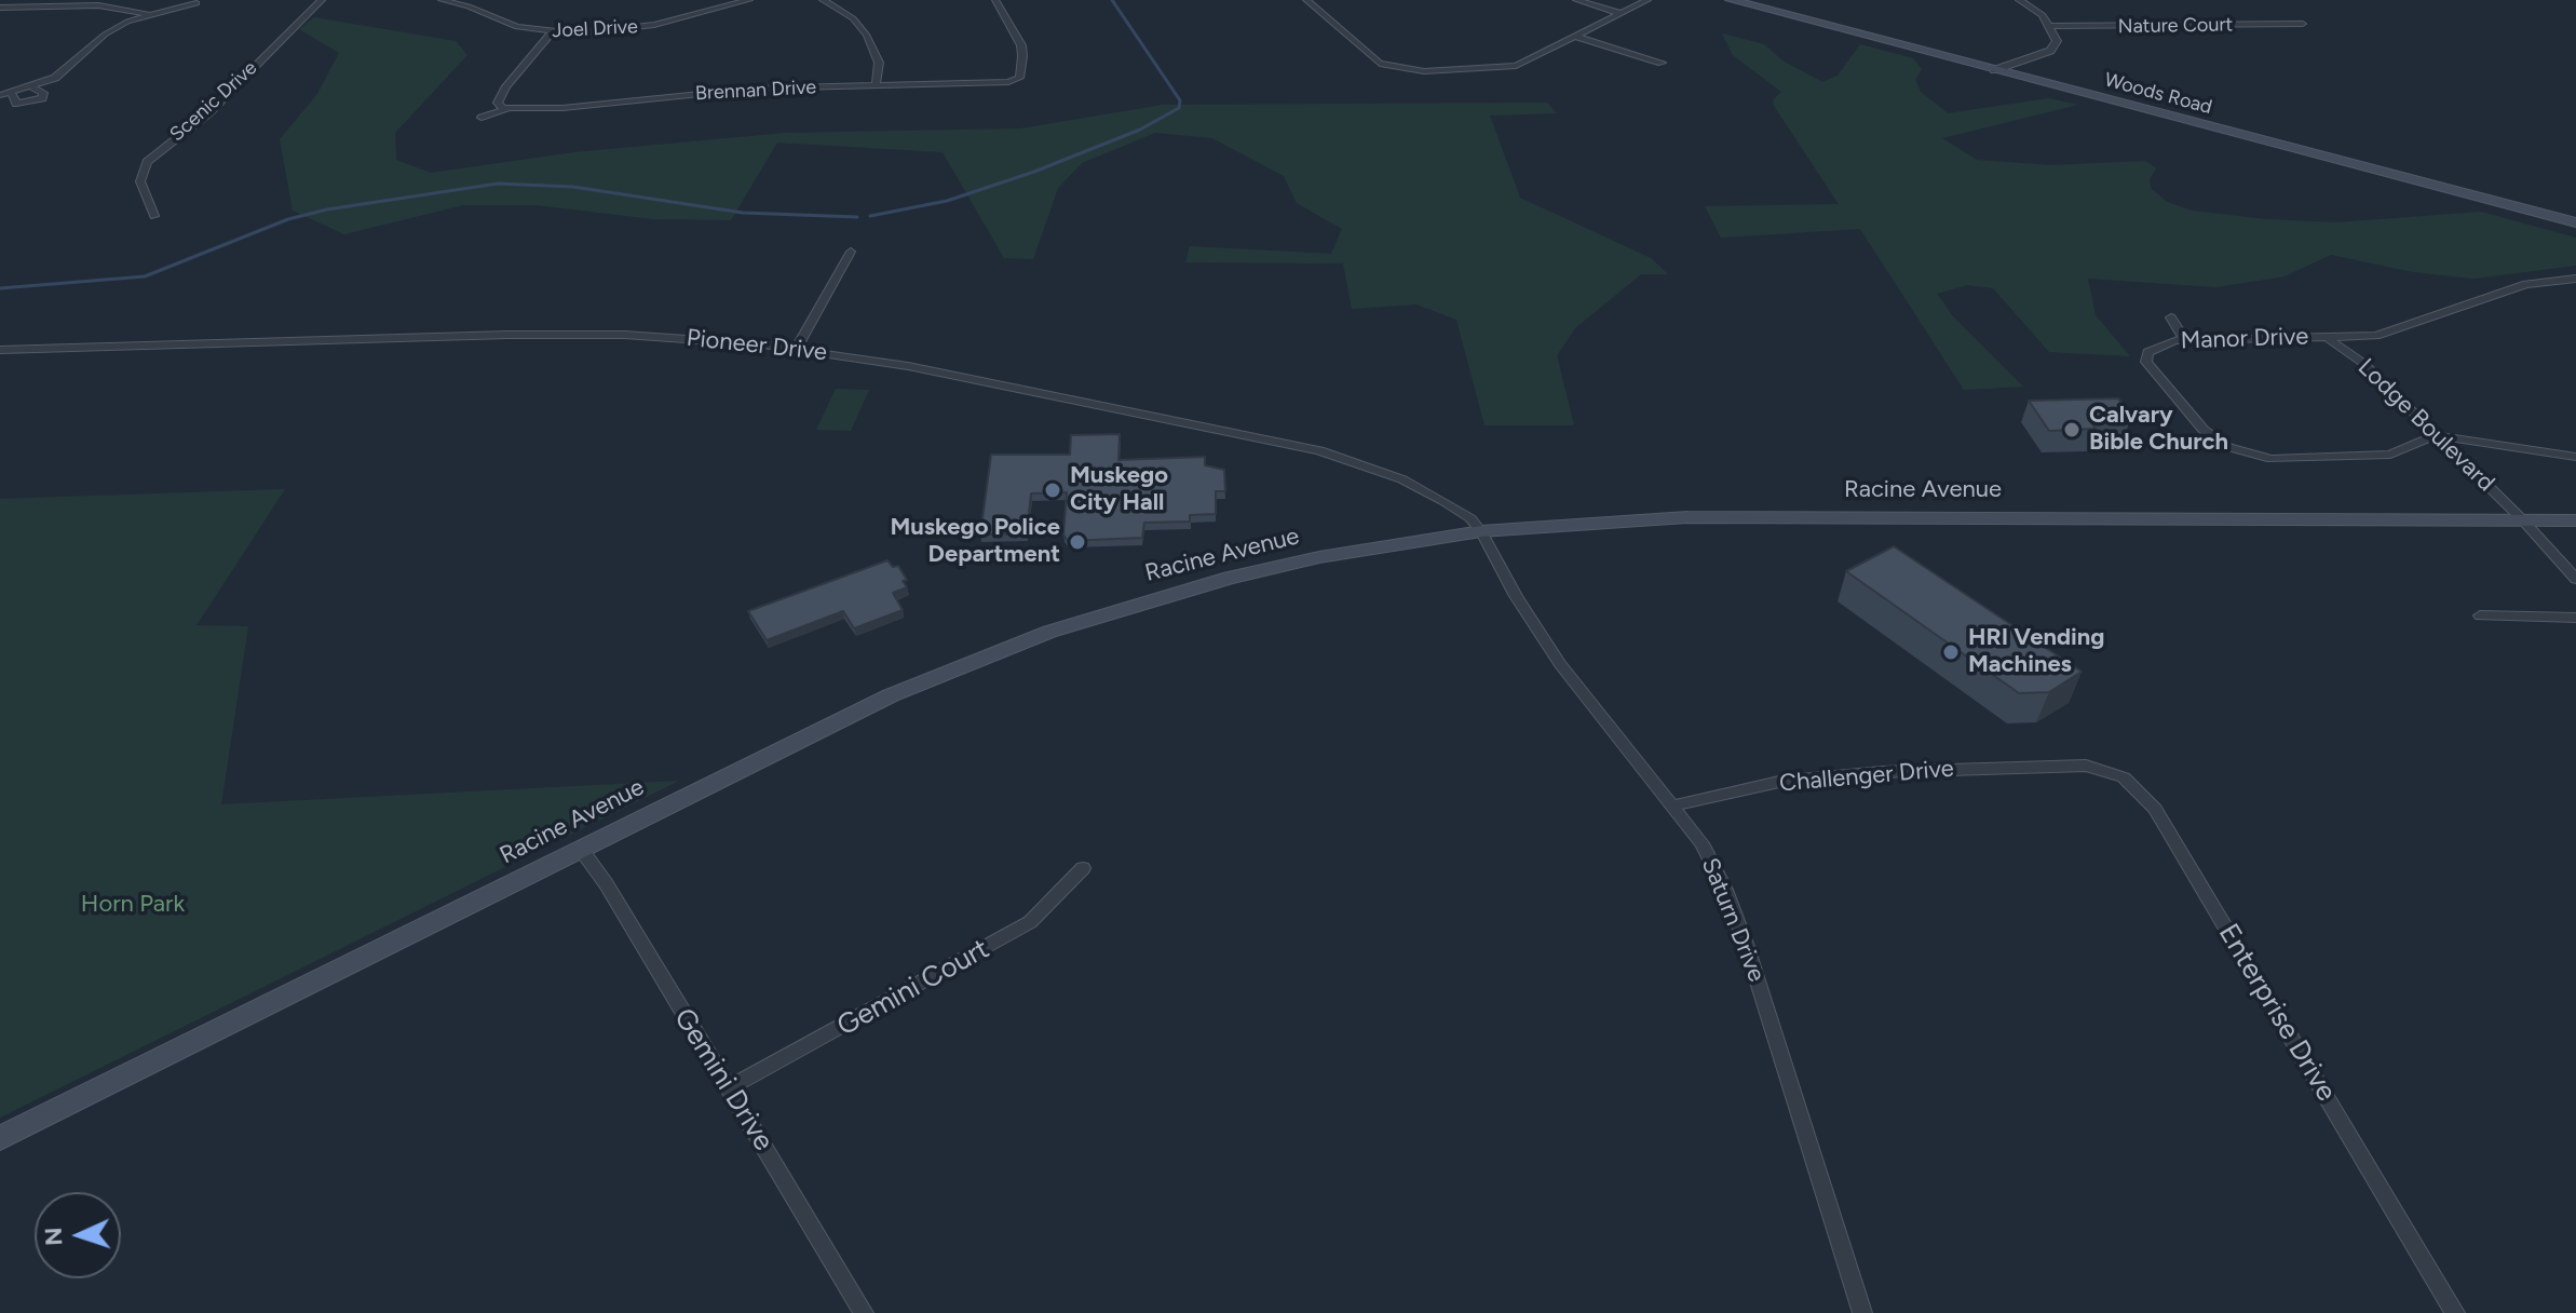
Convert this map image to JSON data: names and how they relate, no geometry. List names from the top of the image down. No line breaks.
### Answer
{"streets":{"main road":["Woods Road","Racine Avenue"],"street":["Nature Court","Joel Drive","Brennan Drive","Scenic Drive","Manor Drive","Pioneer Drive","Lodge Boulevard","Challenger Drive","Saturn Drive","Gemini Court","Enterprise Drive","Gemini Drive"]},"crossings":[["Manor Drive","Lodge Boulevard"],["Pioneer Drive","Racine Avenue"],["Pioneer Drive","Saturn Drive"],["Lodge Boulevard","Racine Avenue"],["Racine Avenue","Saturn Drive"],["Racine Avenue","Gemini Drive"],["Challenger Drive","Saturn Drive"],["Challenger Drive","Enterprise Drive"],["Gemini Court","Gemini Drive"]],"parks":["Horn Park"],"places":["Calvary Bible Church","Muskego City Hall","Muskego Police Department","HRI Vending Machines"],"north":"left"}
